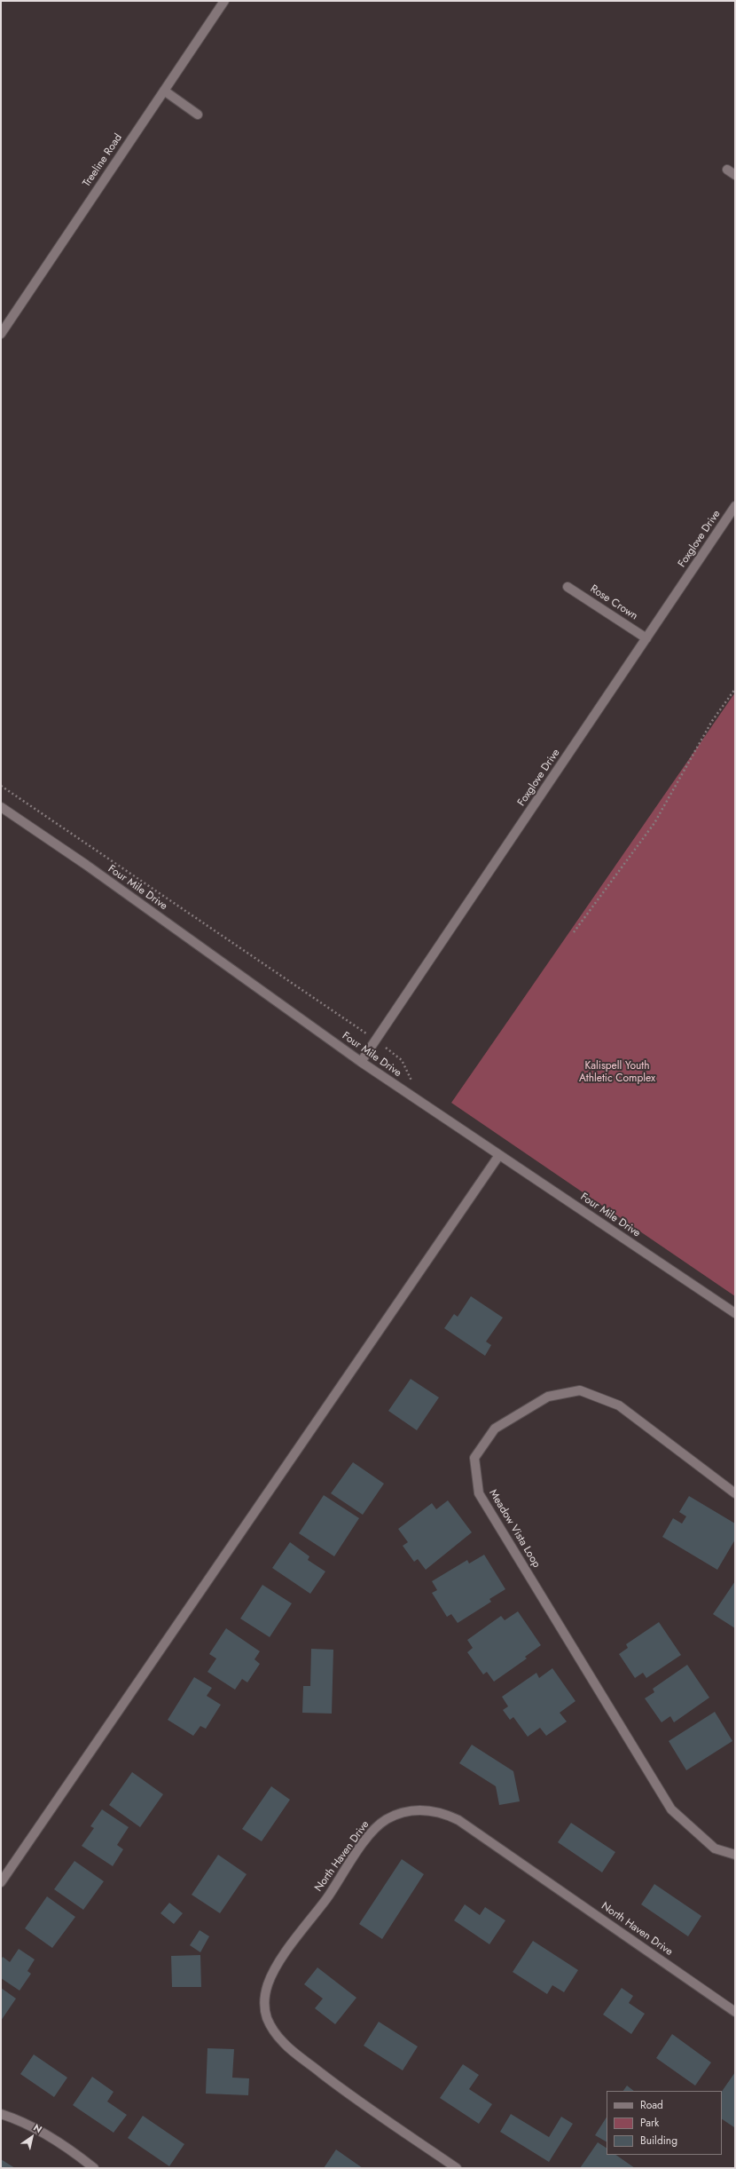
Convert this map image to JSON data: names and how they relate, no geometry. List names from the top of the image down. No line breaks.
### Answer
{"streets":{"street":["Treeline Road","Foxglove Drive","Rose Crown","Four Mile Drive","Meadow Vista Loop","North Haven Drive"]},"crossings":[["Foxglove Drive","Rose Crown"],["Foxglove Drive","Four Mile Drive"]],"parks":["Kalispell Youth Athletic Complex"],"legend":["Road","Park","Building"],"north":"top right"}
